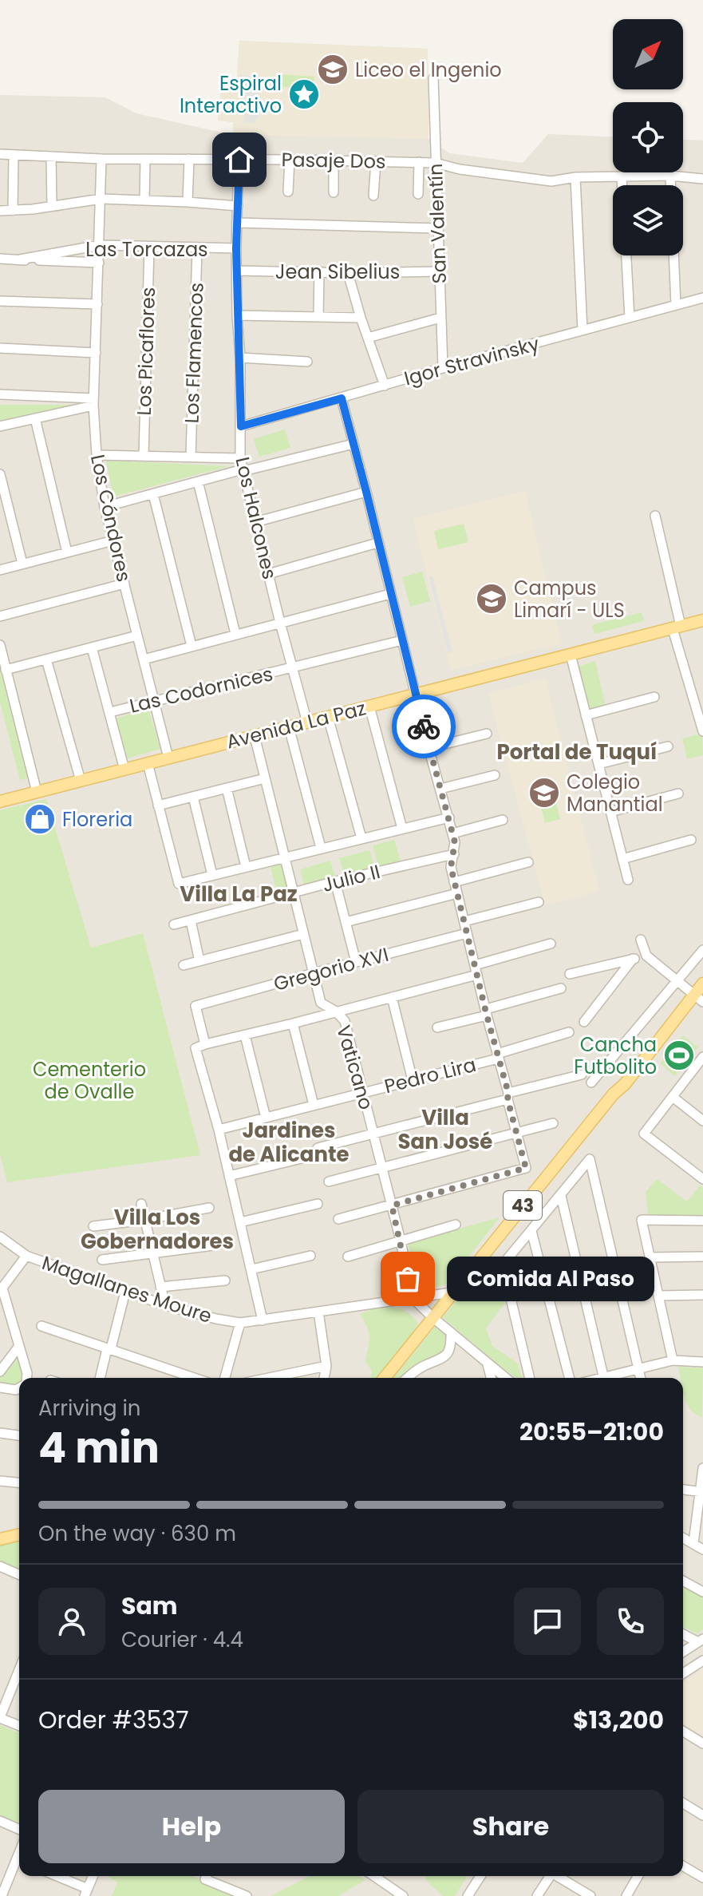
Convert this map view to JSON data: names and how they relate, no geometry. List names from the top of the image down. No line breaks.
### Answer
{"streets":{"main road":["Avenida La Paz","43"],"street":["Pasaje Dos","San Valentín","Las Torcazas","Jean Sibelius","Los Picaflores","Los Flamencos","Igor Stravinsky","Los Cóndores","Los Halcones","Las Codornices","Julio II","Gregorio XVI","Vaticano","Pedro Lira","Magallanes Moure"]},"crossings":[["Pasaje Dos","San Valentín"],["Pasaje Dos","Los Cóndores"],["Pasaje Dos","Los Halcones"],["San Valentín","Jean Sibelius"],["San Valentín","Igor Stravinsky"],["Las Torcazas","Los Picaflores"],["Las Torcazas","Los Flamencos"],["Las Torcazas","Los Cóndores"],["Las Torcazas","Los Halcones"],["Jean Sibelius","Los Halcones"],["Igor Stravinsky","Los Halcones"],["Los Cóndores","Las Codornices"],["Los Cóndores","Avenida La Paz"],["Los Halcones","Las Codornices"],["Los Halcones","Avenida La Paz"],["Avenida La Paz","Vaticano"],["Julio II","Vaticano"],["Gregorio XVI","Vaticano"],["Vaticano","Pedro Lira"],["Vaticano","Magallanes Moure"],["43","Magallanes Moure"]],"districts":["Portal de Tuquí","Villa La Paz","Villa San José","Jardines de Alicante","Villa Los Gobernadores"],"parks":["Cementerio de Ovalle"],"places":{"school or university":["Liceo el Ingenio","Campus Limarí - ULS","Colegio Manantial"],"place":["Espiral Interactivo"],"shop":["Floreria"],"sports":["Cancha Futbolito"],"other":["Comida Al Paso"]},"north":"top right","page":{"bubble":"Comida Al Paso","heading":["4 min","Arriving in","20:55–21:00"],"panel":["Sam","Courier · 4.4","Order #3537","$13,200"],"bar":"On the way · 630 m","buttons":["Help","Share"]}}
